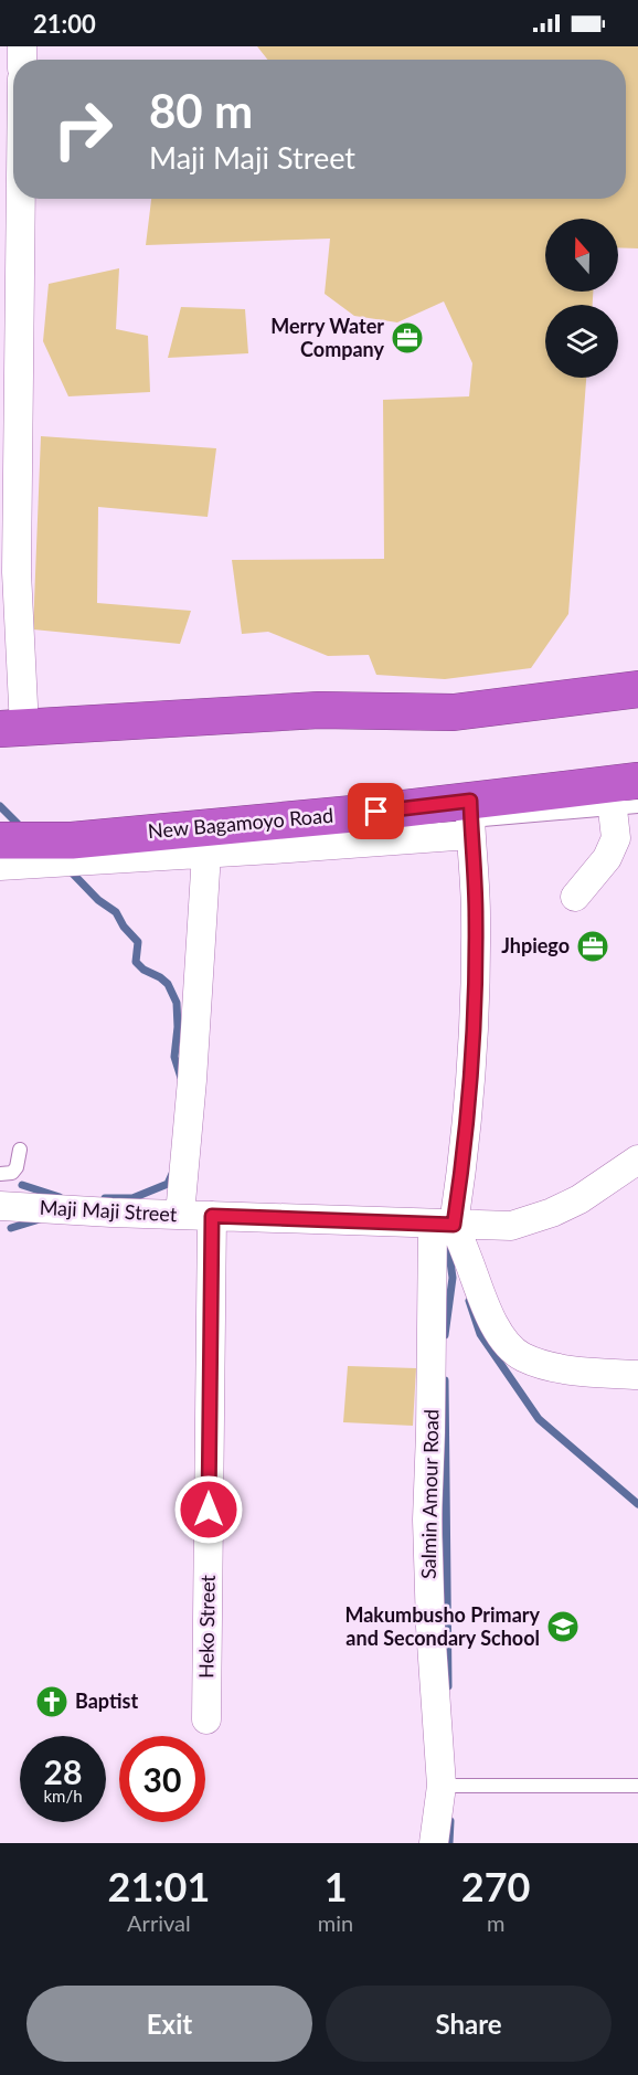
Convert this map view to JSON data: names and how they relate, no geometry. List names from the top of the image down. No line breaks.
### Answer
{"streets":{"highway":["New Bagamoyo Road"],"street":["Maji Maji Street","Salmin Amour Road","Heko Street"]},"crossings":[["New Bagamoyo Road","Salmin Amour Road"],["Maji Maji Street","Salmin Amour Road"],["Maji Maji Street","Heko Street"]],"places":{"office":["Merry Water Company","Jhpiego"],"school or university":["Makumbusho Primary and Secondary School"],"church":["Baptist"]},"north":"top","page":{"status":"21:00","turn":["80 m","Maji Maji Street"],"speed":"28 km/h","limit":"30","eta":["21:01","Arrival","1","min","270","m"],"buttons":["Exit","Share"]}}
